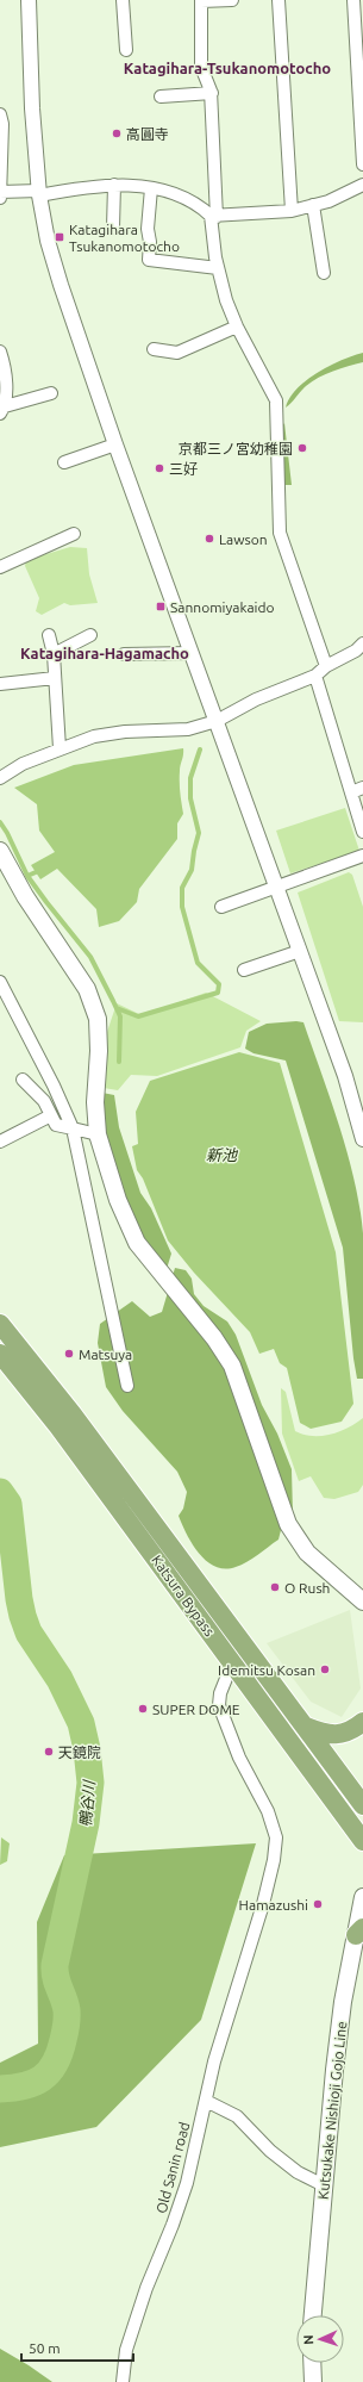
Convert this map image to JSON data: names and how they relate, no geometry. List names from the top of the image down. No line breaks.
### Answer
{"streets":{"highway":["Katsura Bypass"],"main road":["Kutsukake Nishioji Gojo Line"],"street":["Old Sanin road"]},"crossings":[["Katsura Bypass","Old Sanin road"]],"districts":["Katagihara-Tsukanomotocho","Katagihara-Hagamacho"],"water":["新池","鴨谷川"],"places":{"other":["高圓寺","京都三ノ宮幼稚園","三好","Lawson","Matsuya","O Rush","Idemitsu Kosan","SUPER DOME","天鏡院","Hamazushi"],"transit":["Katagihara Tsukanomotocho","Sannomiyakaido"]},"scale_bar":"50 m","north":"left"}
